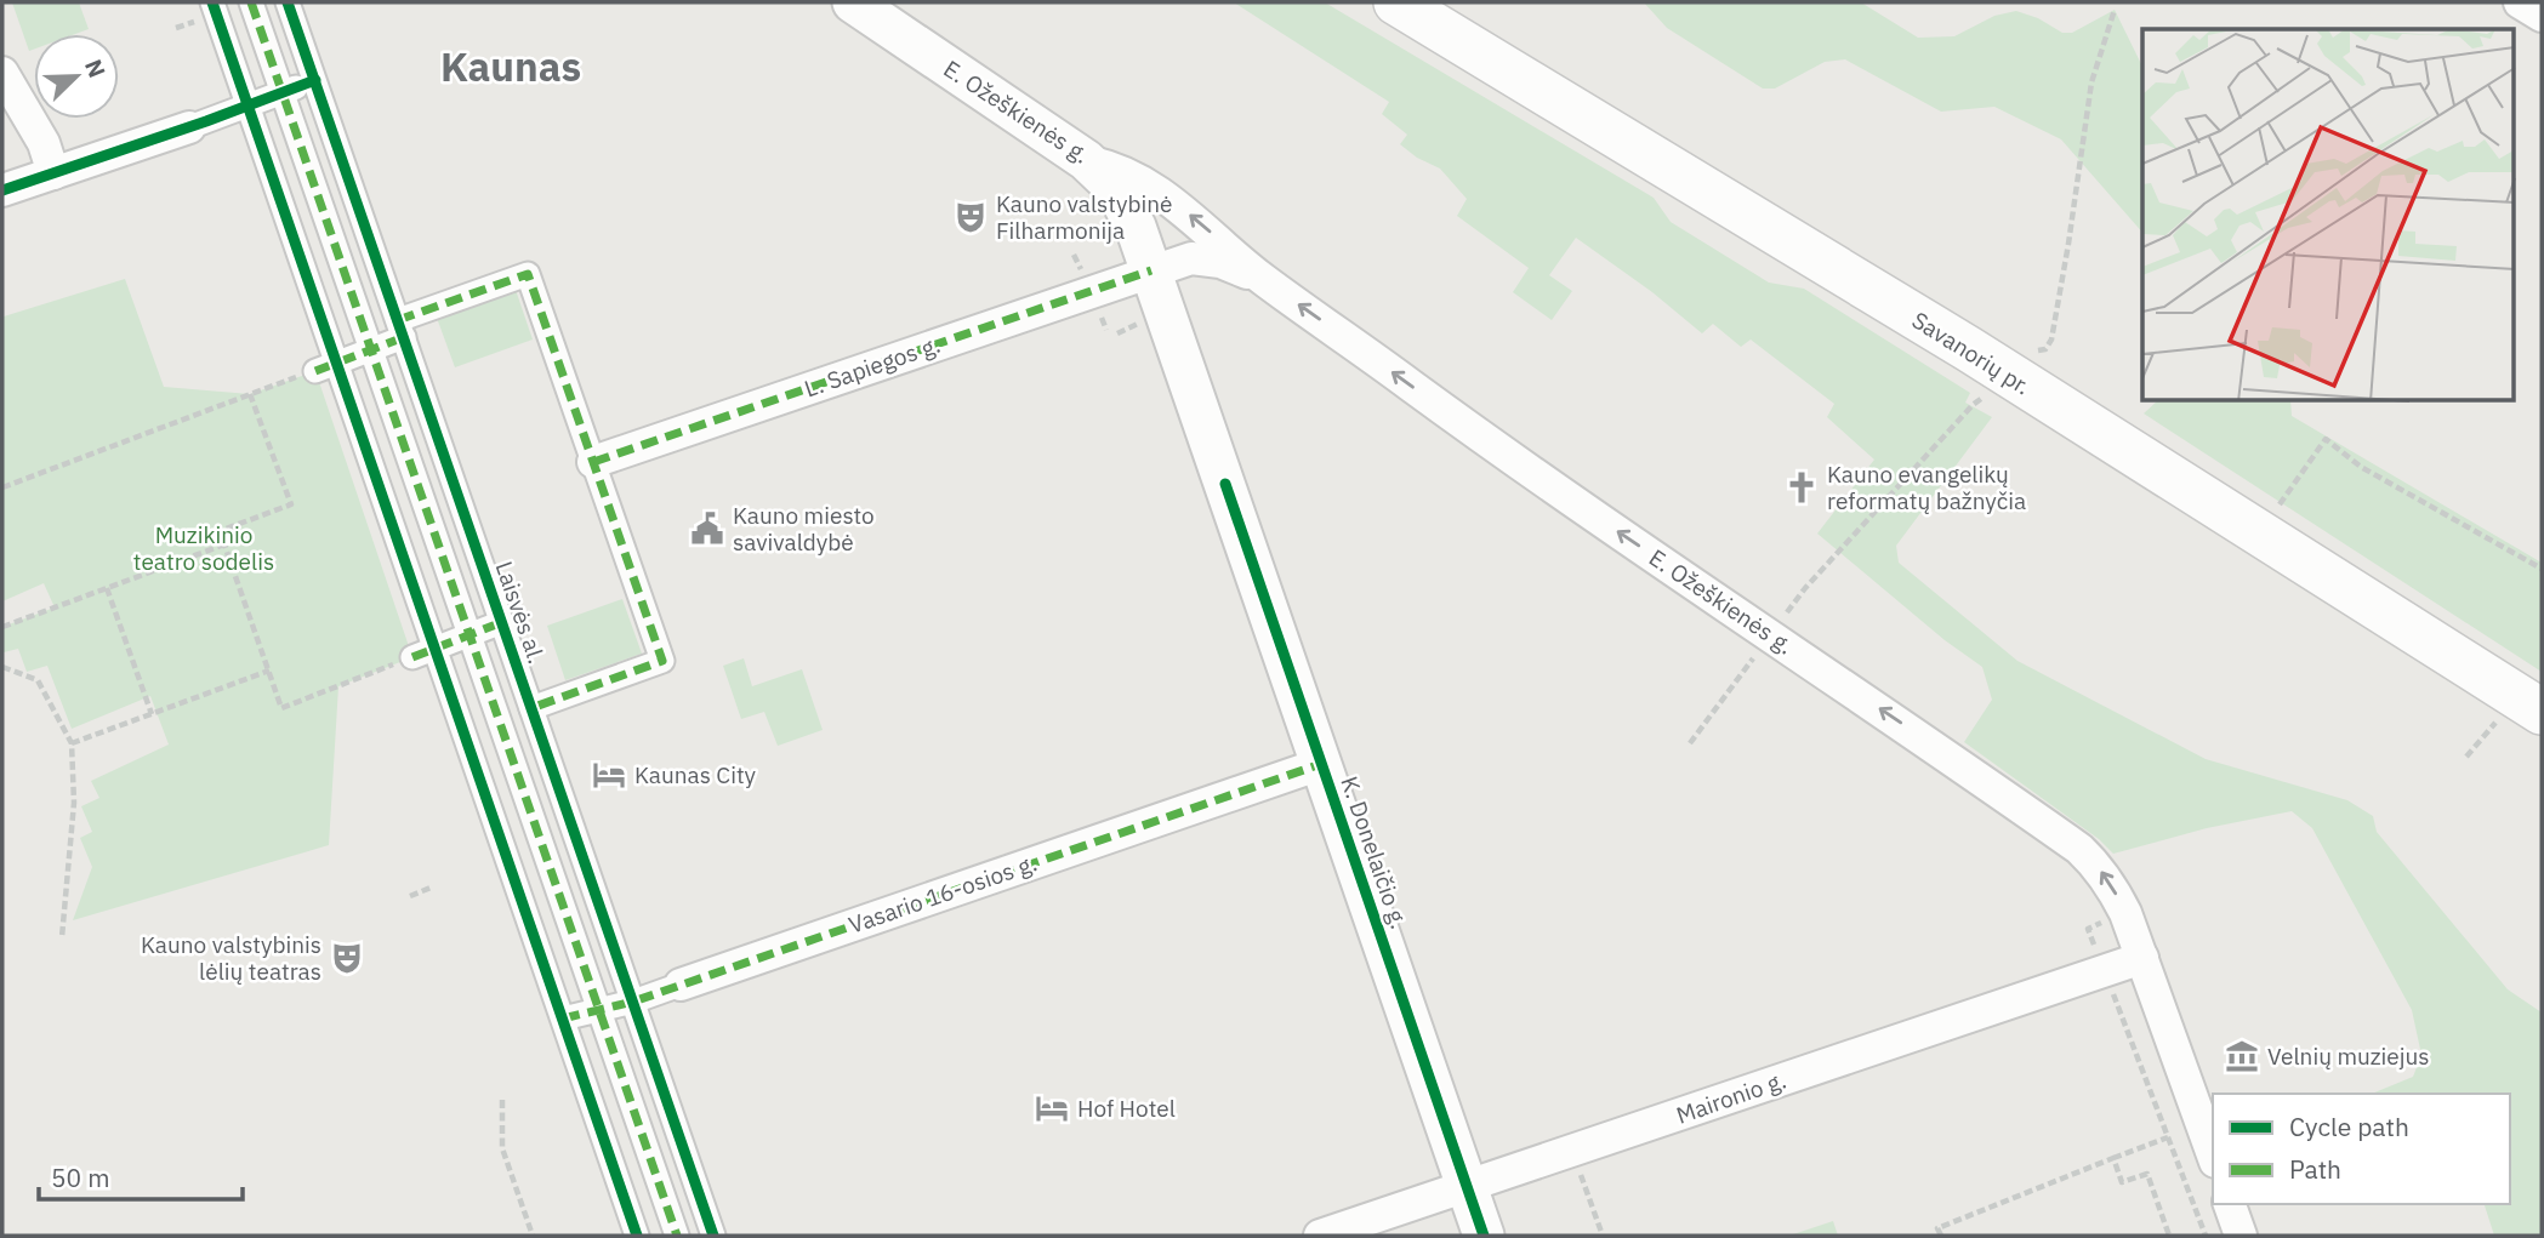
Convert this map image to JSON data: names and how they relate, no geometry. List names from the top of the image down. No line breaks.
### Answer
{"streets":{"main road":["Savanorių pr."],"street":["E. Ožeškienės g.","L. Sapiegos g.","Laisvės al.","K. Donelaičio g.","Vasario 16-osios g.","Maironio g."]},"crossings":[["E. Ožeškienės g.","L. Sapiegos g."],["E. Ožeškienės g.","K. Donelaičio g."],["E. Ožeškienės g.","Maironio g."],["L. Sapiegos g.","K. Donelaičio g."],["Laisvės al.","Vasario 16-osios g."],["K. Donelaičio g.","Vasario 16-osios g."],["K. Donelaičio g.","Maironio g."]],"one_way":["E. Ožeškienės g."],"districts":["Kaunas"],"parks":["Muzikinio teatro sodelis"],"places":{"theatre":["Kauno valstybinė Filharmonija","Kauno valstybinis lėlių teatras"],"church":["Kauno evangelikų reformatų bažnyčia"],"public building":["Kauno miesto savivaldybė"],"hotel":["Kaunas City","Hof Hotel"],"museum":["Velnių muziejus"]},"legend":["Cycle path","Path"],"scale_bar":"50 m","north":"top right"}
